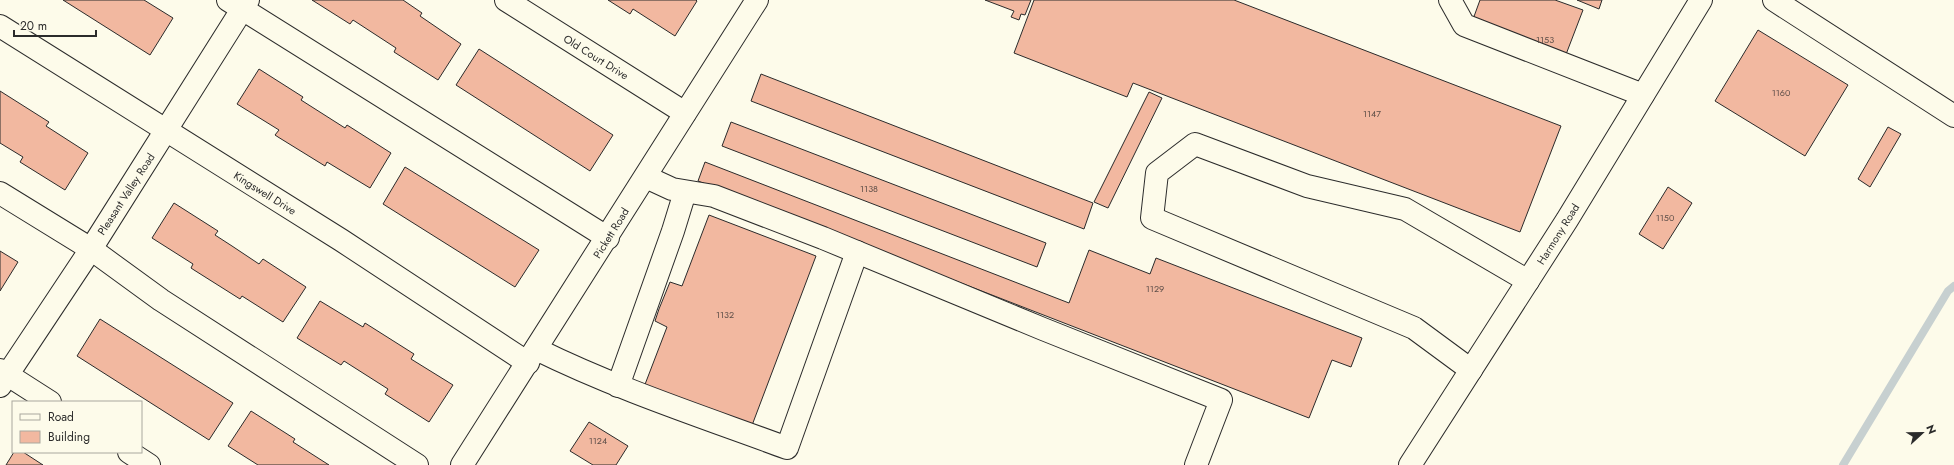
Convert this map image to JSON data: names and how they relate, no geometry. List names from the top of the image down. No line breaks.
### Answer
{"streets":{"street":["Old Court Drive","Kingswell Drive","Pleasant Valley Road","Pickett Road","Harmony Road"]},"crossings":[["Old Court Drive","Pickett Road"],["Kingswell Drive","Pleasant Valley Road"],["Kingswell Drive","Pickett Road"]],"house_numbers":["1153","1160","1147","1138","1150","1129","1132","1124"],"legend":["Road","Building"],"scale_bar":"20 m","north":"right"}
